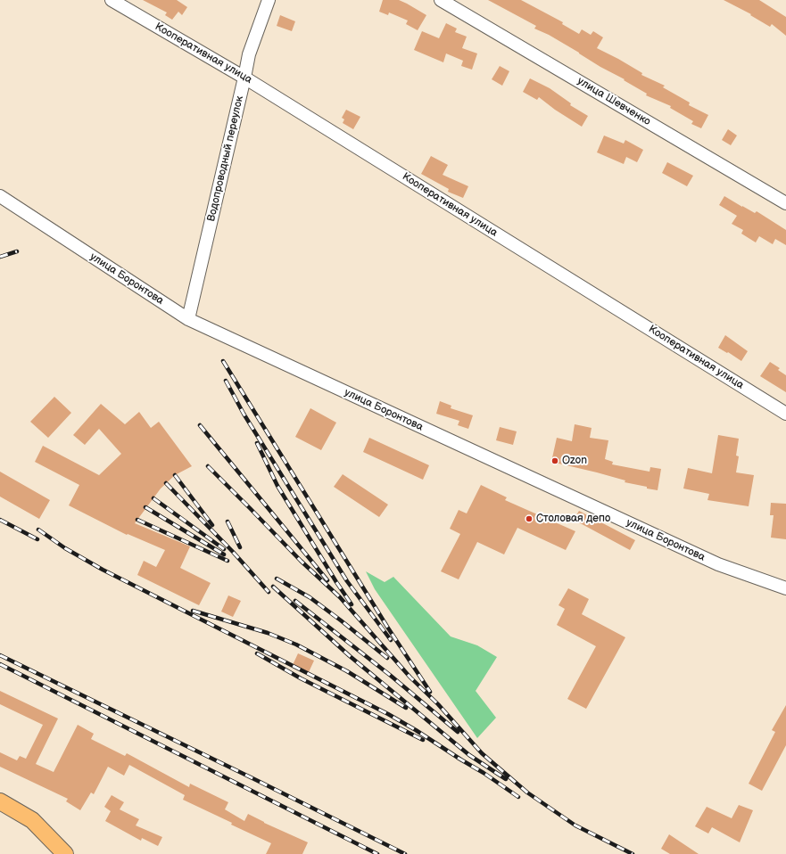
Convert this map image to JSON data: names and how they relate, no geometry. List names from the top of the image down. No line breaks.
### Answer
{"streets":{"street":["Кооперативная улица","улица Шевченко","Водопроводный переулок","улица Боронтова"]},"crossings":[["Кооперативная улица","Водопроводный переулок"],["Водопроводный переулок","улица Боронтова"]],"places":["Ozon","Столовая депо"]}
